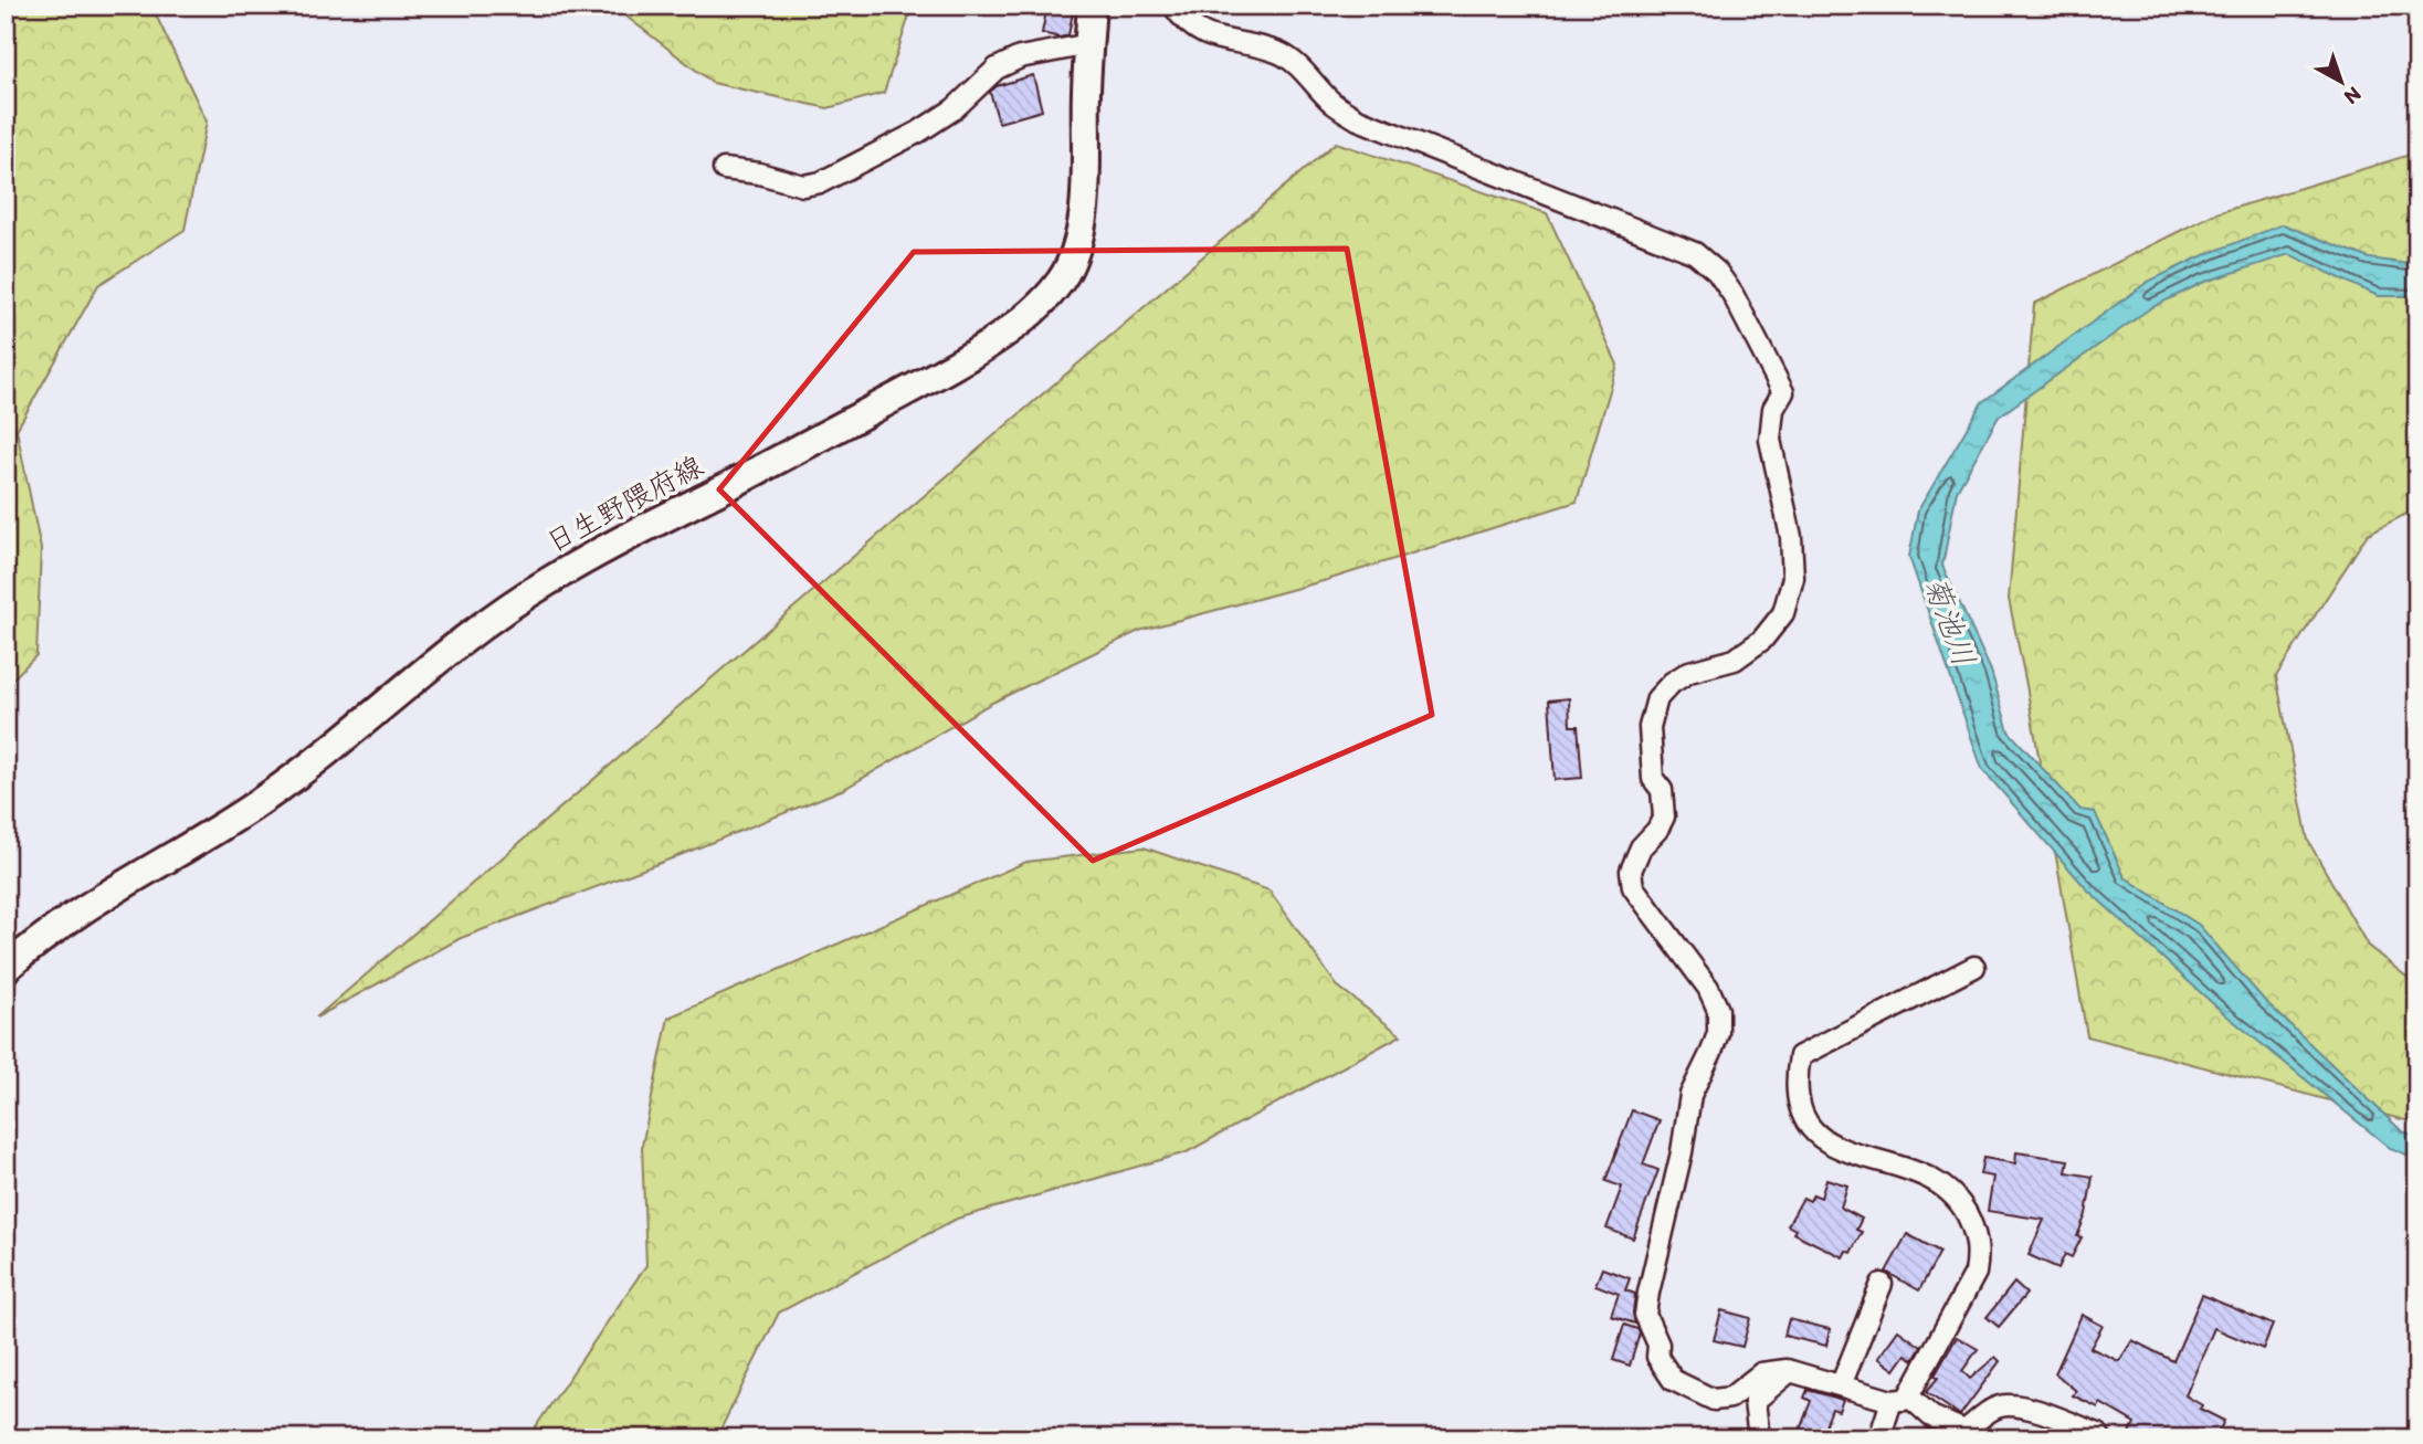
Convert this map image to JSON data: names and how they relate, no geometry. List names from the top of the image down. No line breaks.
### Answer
{"streets":{"main road":["日生野隈府線"]},"water":["菊池川"],"north":"bottom right"}
